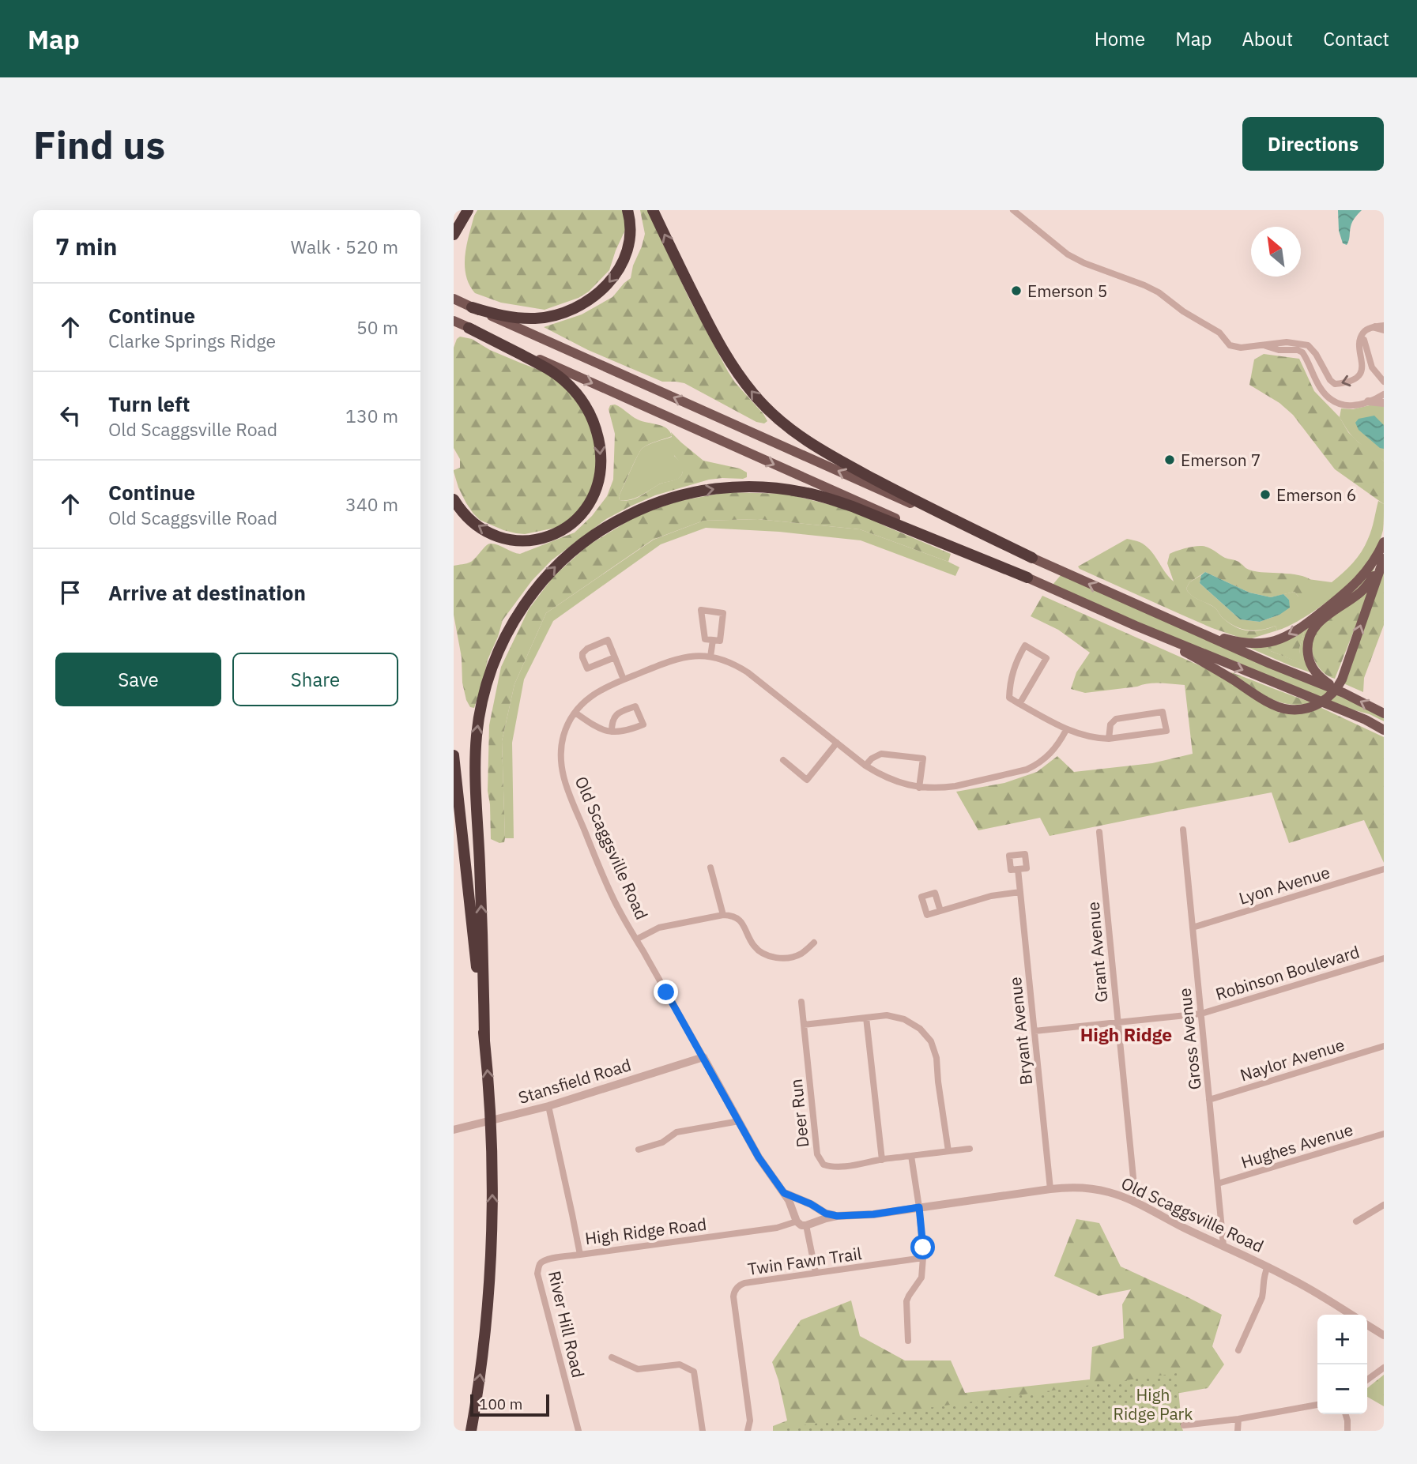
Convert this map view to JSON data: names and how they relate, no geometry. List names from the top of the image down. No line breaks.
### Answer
{"streets":{"street":["Old Scaggsville Road","Lyon Avenue","Grant Avenue","Robinson Boulevard","Bryant Avenue","Gross Avenue","Naylor Avenue","Stansfield Road","Deer Run","Hughes Avenue","High Ridge Road","Twin Fawn Trail","River Hill Road"]},"crossings":[["Old Scaggsville Road","Grant Avenue"],["Old Scaggsville Road","Bryant Avenue"],["Old Scaggsville Road","Gross Avenue"],["Old Scaggsville Road","Stansfield Road"],["Old Scaggsville Road","High Ridge Road"],["Lyon Avenue","Gross Avenue"],["Grant Avenue","Robinson Boulevard"],["Robinson Boulevard","Bryant Avenue"],["Robinson Boulevard","Gross Avenue"],["Gross Avenue","Naylor Avenue"],["Gross Avenue","Hughes Avenue"],["Stansfield Road","High Ridge Road"],["High Ridge Road","River Hill Road"]],"districts":["High Ridge"],"parks":["High Ridge Park"],"places":["Emerson 5","Emerson 7","Emerson 6"],"scale_bar":"100 m","north":"top left","page":{"header":"Map","nav":["Home","Map","About","Contact"],"buttons":["Directions",["Save","Share"]],"title":"Find us","heading":["7 min","Walk · 520 m"],"list":[["Continue","Clarke Springs Ridge","50 m"],["Turn left","Old Scaggsville Road","130 m"],["Continue","Old Scaggsville Road","340 m"],"Arrive at destination"],"map_buttons":["+","−"],"scale":"100 m"}}
